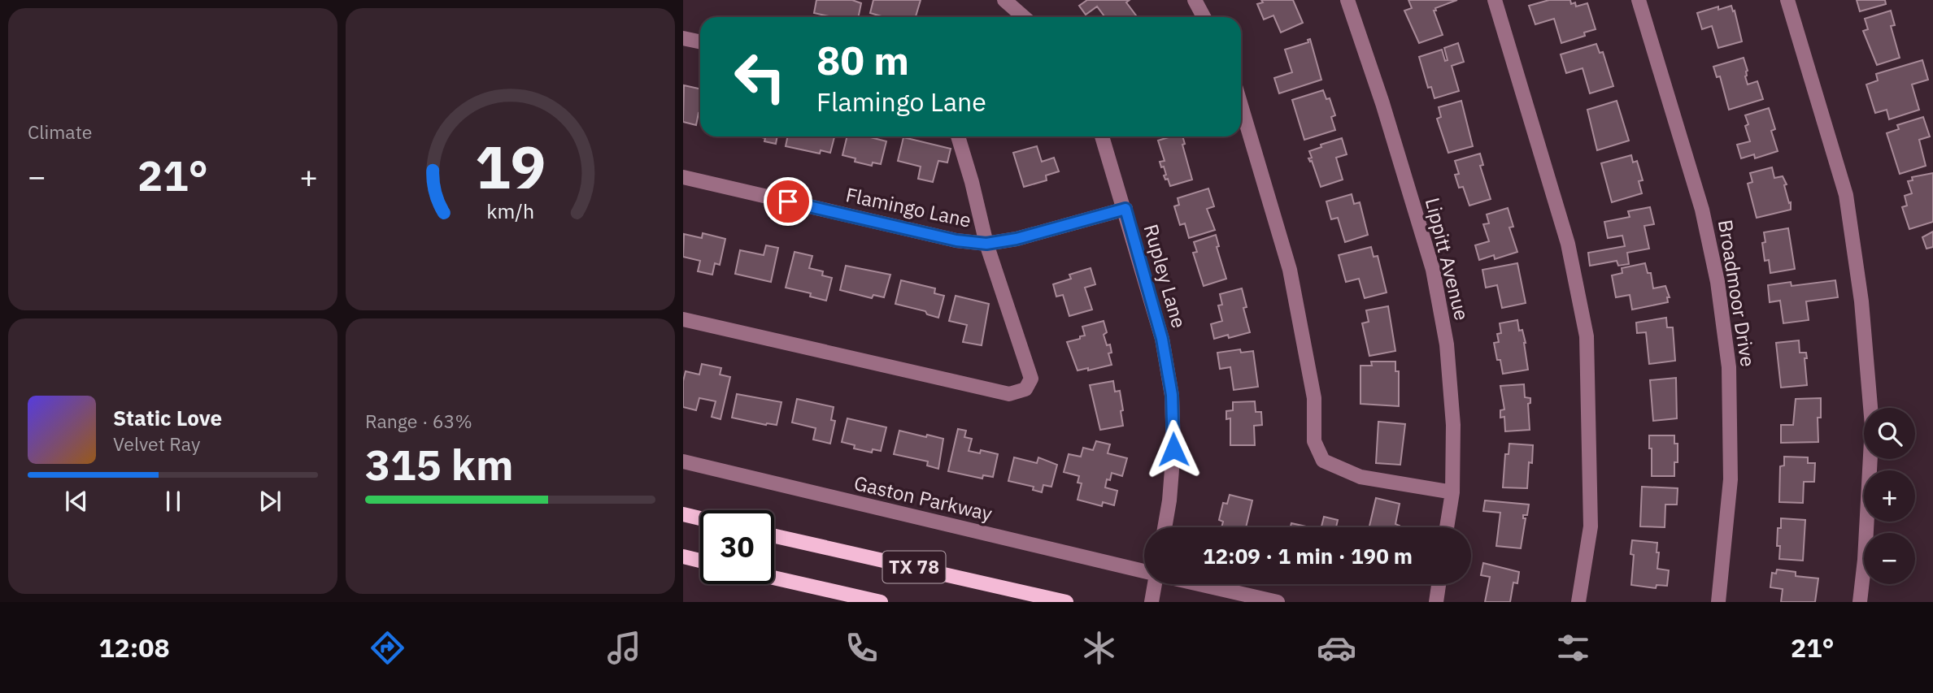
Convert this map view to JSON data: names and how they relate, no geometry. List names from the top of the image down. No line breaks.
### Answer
{"streets":{"main road":["TX 78"],"street":["Flamingo Lane","Lippitt Avenue","Rupley Lane","Broadmoor Drive","Gaston Parkway"]},"crossings":[["Flamingo Lane","Rupley Lane"]],"page":{"tile":["Climate",["Range · 63%","315 km"]],"turn":["80 m","Flamingo Lane"],"heat":["−","21°","+"],"song":["Static Love","Velvet Ray"],"map_buttons":["+","−"],"limit":"30","trip":"12:09 · 1 min · 190 m","tabs":["12:08","21°"],"gauge":["19","km/h"]}}
